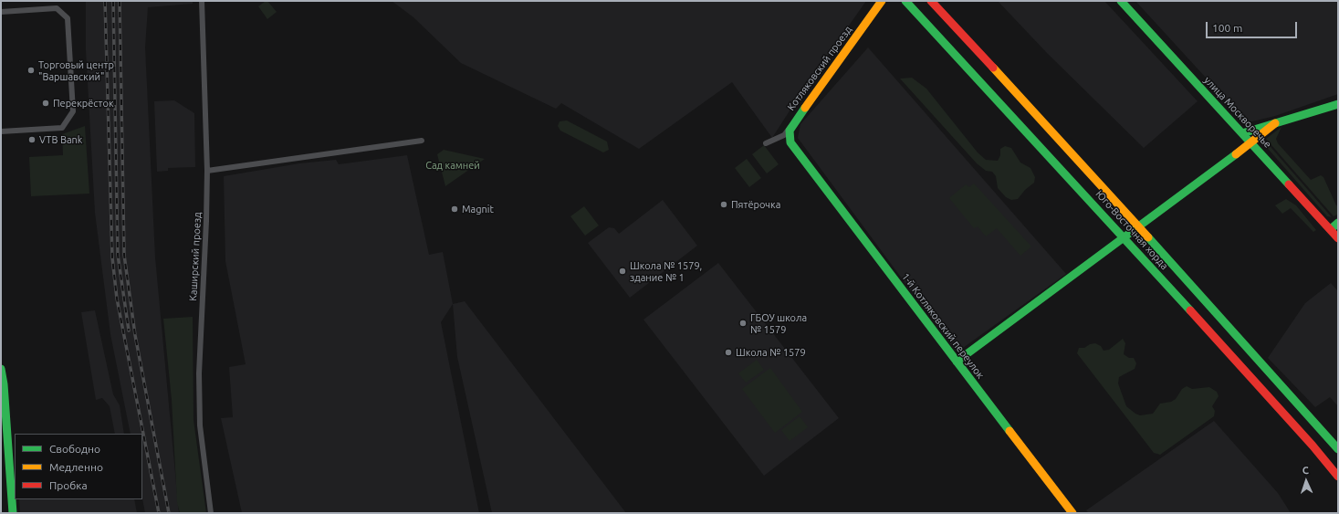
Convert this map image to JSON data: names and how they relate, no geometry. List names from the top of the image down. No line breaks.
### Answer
{"streets":{"main road":["Котляковский проезд","улица Москворечье","Юго-Восточная хорда","1-й Котляковский переулок"],"street":["Каширский проезд"]},"crossings":[["Котляковский проезд","1-й Котляковский переулок"]],"parks":["Сад камней"],"places":["Торговый центр \"Варшавский\"","Перекрёсток","VTB Bank","Пятёрочка","Magnit","Школа № 1579, здание № 1","ГБОУ школа № 1579","Школа № 1579"],"legend":["Свободно","Медленно","Пробка"],"scale_bar":"100 m","north":"top"}
